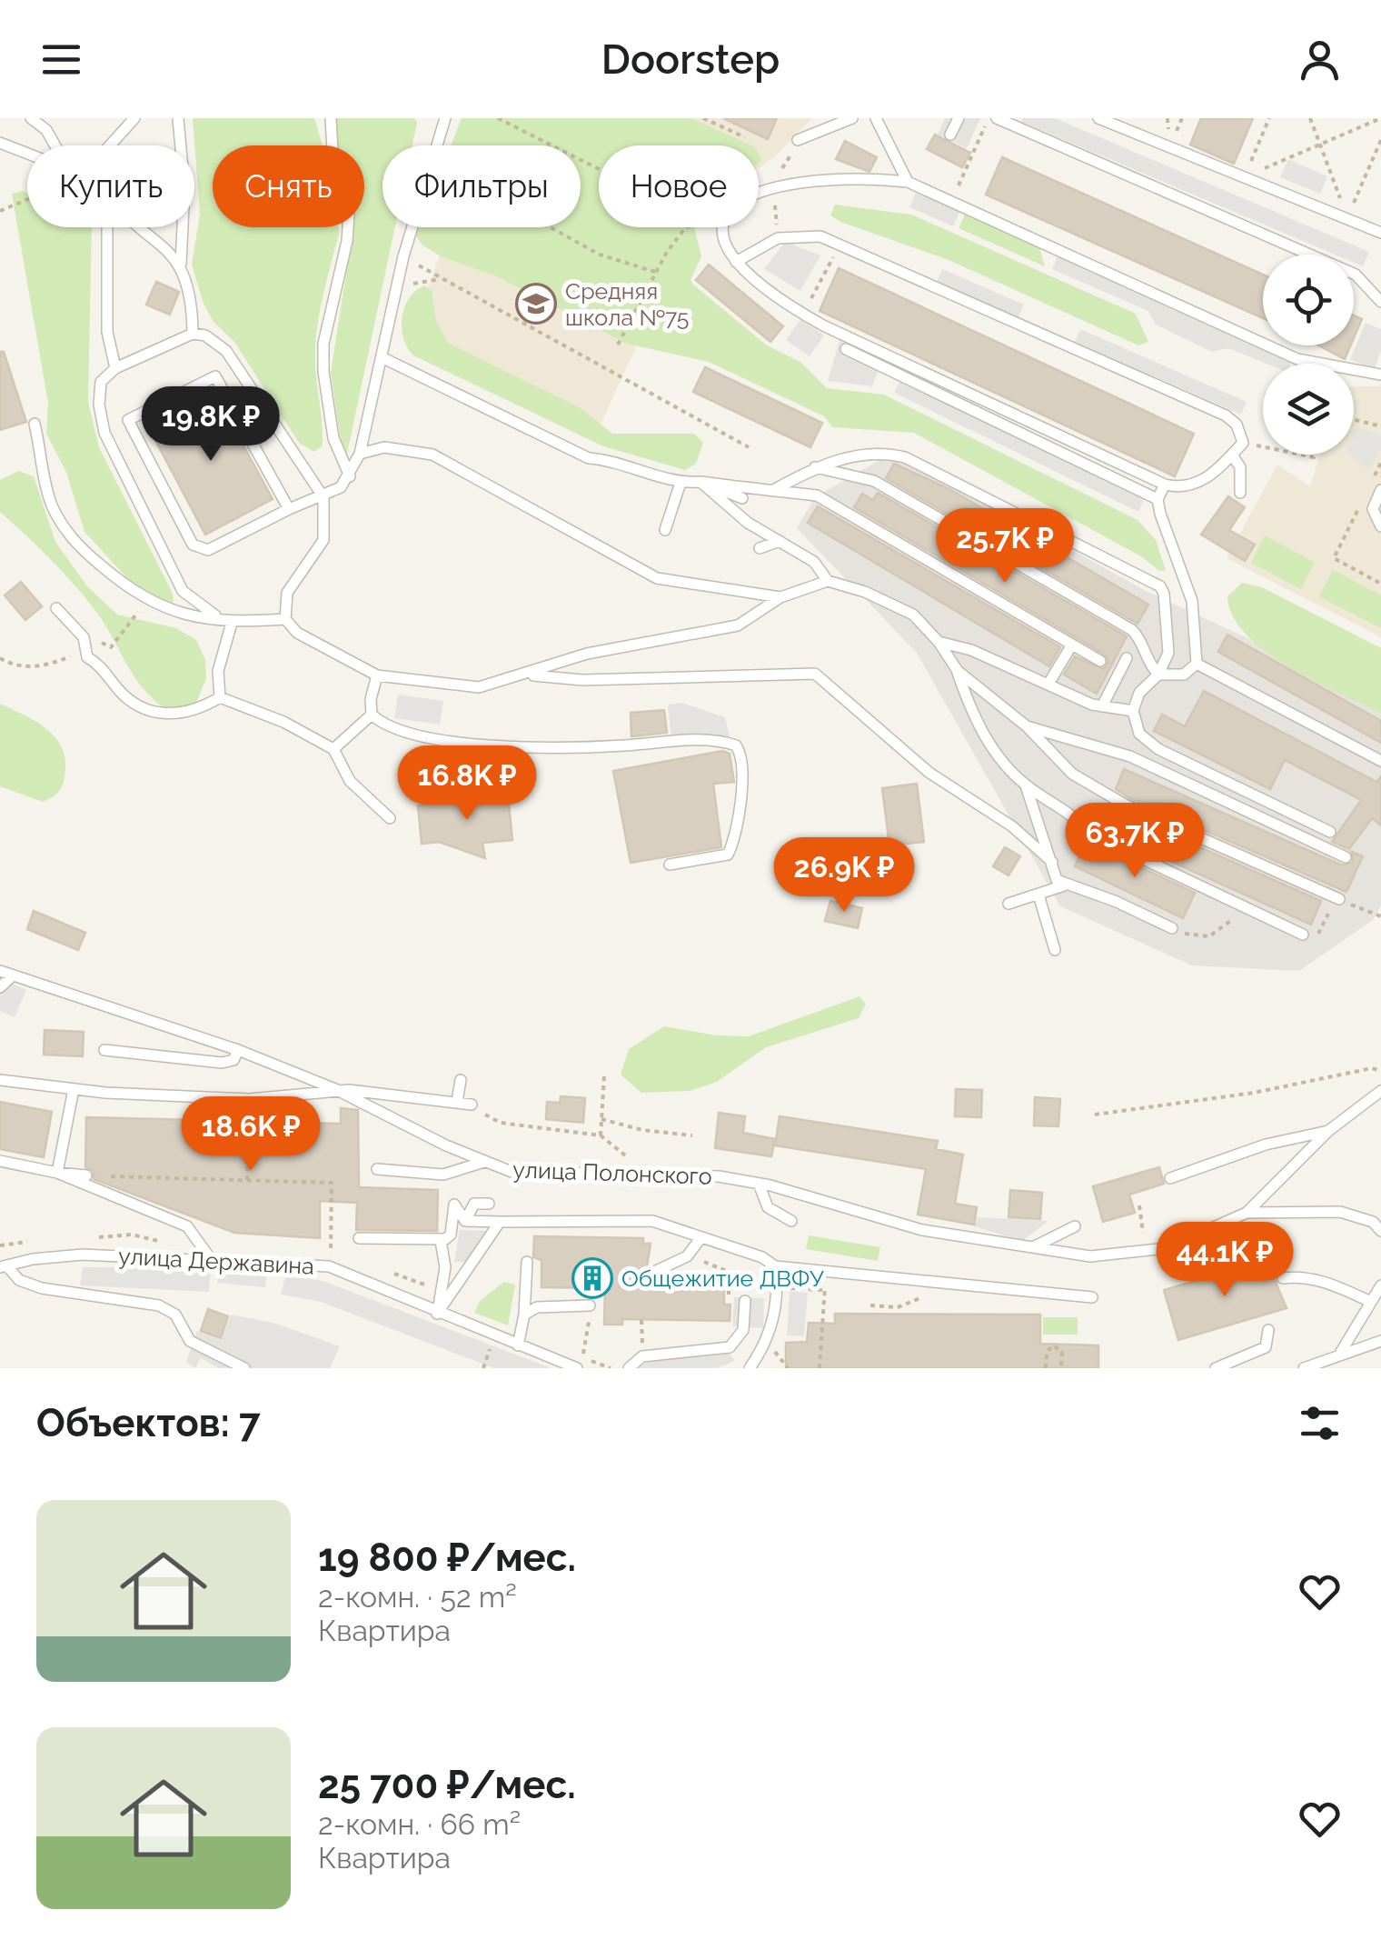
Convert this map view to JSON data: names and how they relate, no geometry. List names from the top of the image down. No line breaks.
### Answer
{"streets":{"lane":["улица Полонского","улица Державина"]},"places":{"school or university":["Средняя школа №75"],"building":["Общежитие ДВФУ"]},"page":{"header":"Doorstep","chip":["Купить","Снять","Фильтры","Новое"],"price":["19.8K ₽","25.7K ₽","16.8K ₽","63.7K ₽","26.9K ₽","18.6K ₽","44.1K ₽"],"heading":"Объектов: 7","list":[{"name":"19 800 ₽/мес.","note":"2-комн. · 52 m² · Квартира"},{"name":"25 700 ₽/мес.","note":"2-комн. · 66 m² · Квартира"}]}}
